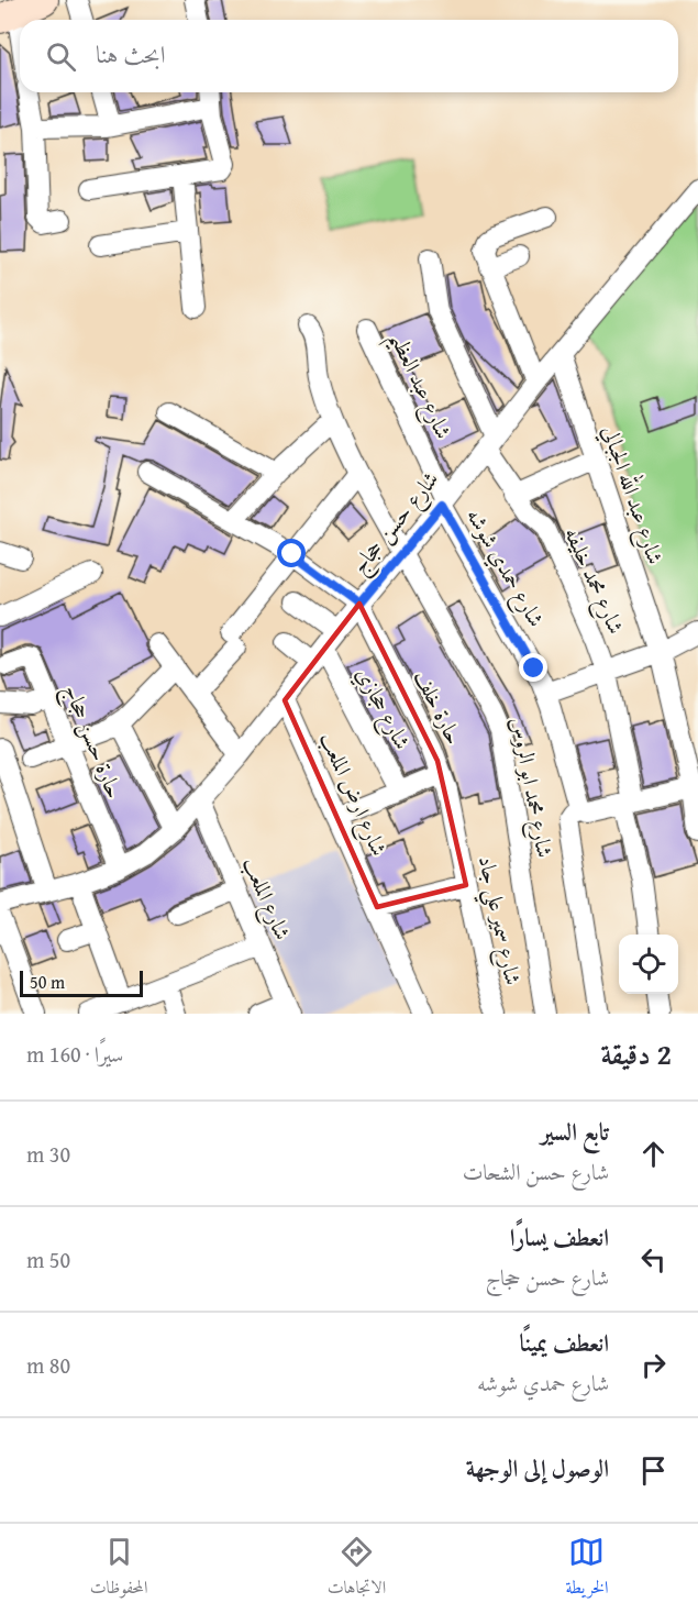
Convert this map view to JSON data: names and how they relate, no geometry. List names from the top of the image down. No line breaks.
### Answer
{"streets":{"street":["شارع عبد العظيم","شارع عبد الله الجبالي","شارع حسن حجاج","شارع حمدي شوشه","شارع محمد خليفه","حارة خلف","شارع حجازي","حارة حسن حجاج","شارع محمد ابو الروس","شارع ارض الملعب","شارع الملعب","شارع سمير علي جاد"]},"crossings":[["شارع عبد العظيم","شارع حسن حجاج"],["شارع عبد العظيم","شارع حمدي شوشه"],["شارع عبد الله الجبالي","شارع حسن حجاج"],["شارع حسن حجاج","شارع حمدي شوشه"],["شارع حسن حجاج","شارع محمد خليفه"],["شارع حسن حجاج","حارة خلف"],["شارع حسن حجاج","شارع حجازي"],["شارع حسن حجاج","حارة حسن حجاج"],["شارع حسن حجاج","شارع محمد ابو الروس"],["شارع حسن حجاج","شارع ارض الملعب"],["شارع حسن حجاج","شارع الملعب"],["حارة خلف","شارع سمير علي جاد"]],"scale_bar":"50 m","page":{"search":"ابحث هنا","scale":"50 m","heading":["2 دقيقة","سيرًا · 160 m"],"list":[["تابع السير","شارع حسن الشحات","30 m"],["انعطف يسارًا","شارع حسن حجاج","50 m"],["انعطف يمينًا","شارع حمدي شوشه","80 m"],"الوصول إلى الوجهة"],"nav":["الخريطة","الاتجاهات","المحفوظات"]}}
